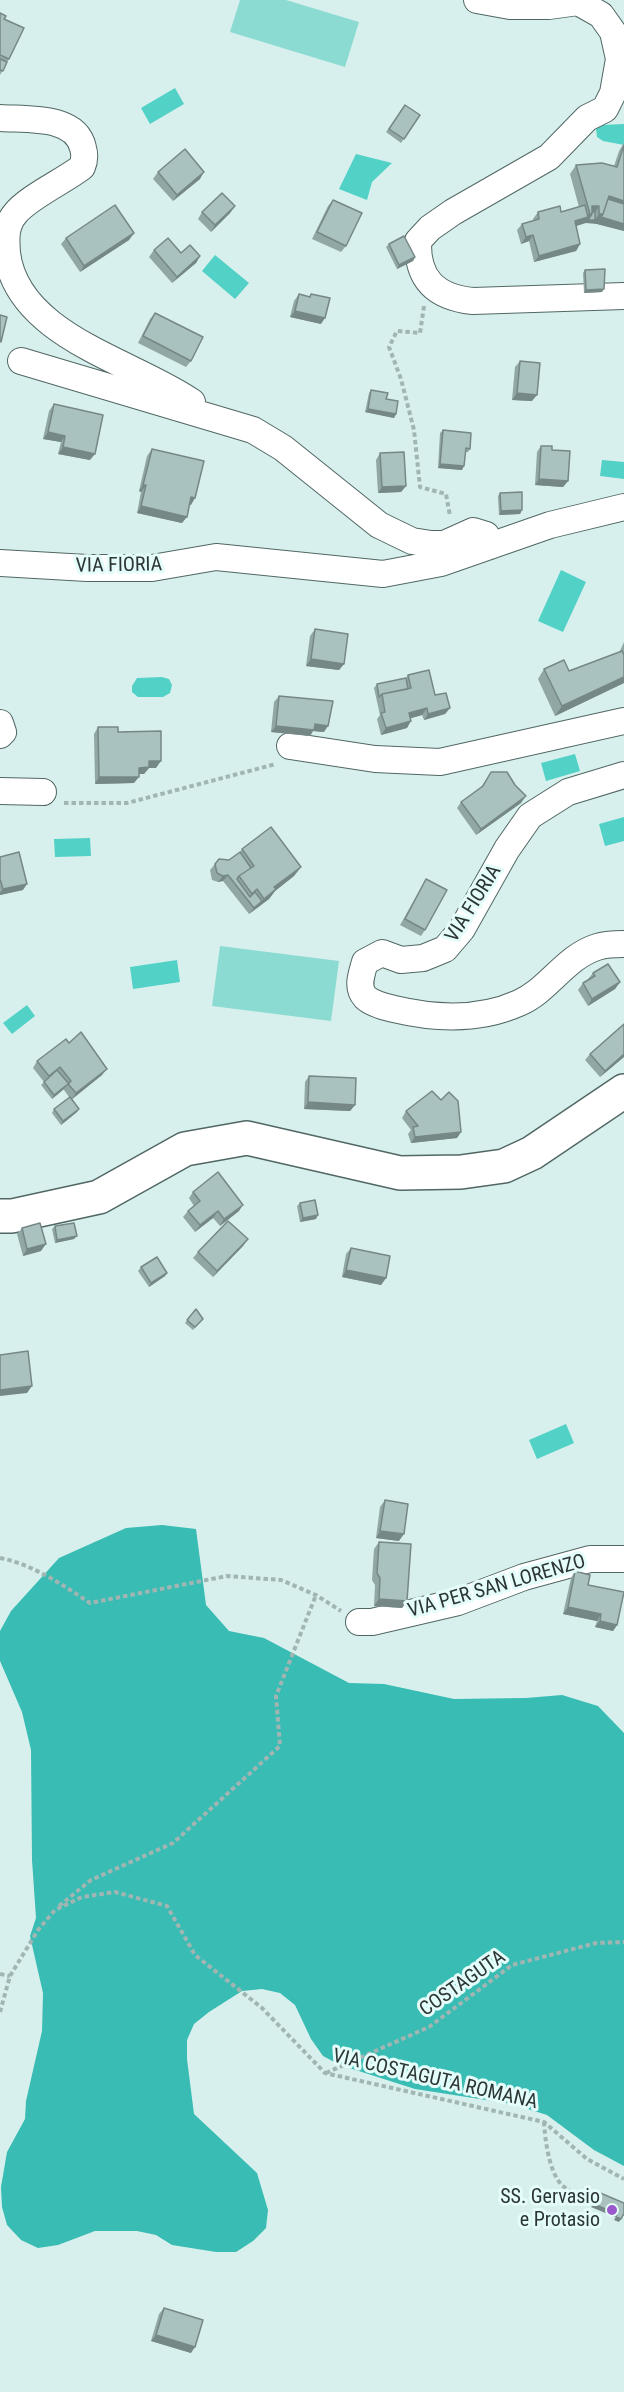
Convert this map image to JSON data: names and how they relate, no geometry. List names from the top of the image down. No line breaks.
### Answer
{"streets":{"street":["VIA FIORIA","VIA PER SAN LORENZO"],"path":["COSTAGUTA","VIA COSTAGUTA ROMANA"]},"crossings":[["COSTAGUTA","VIA COSTAGUTA ROMANA"]],"places":["SS. Gervasio e Protasio"]}
